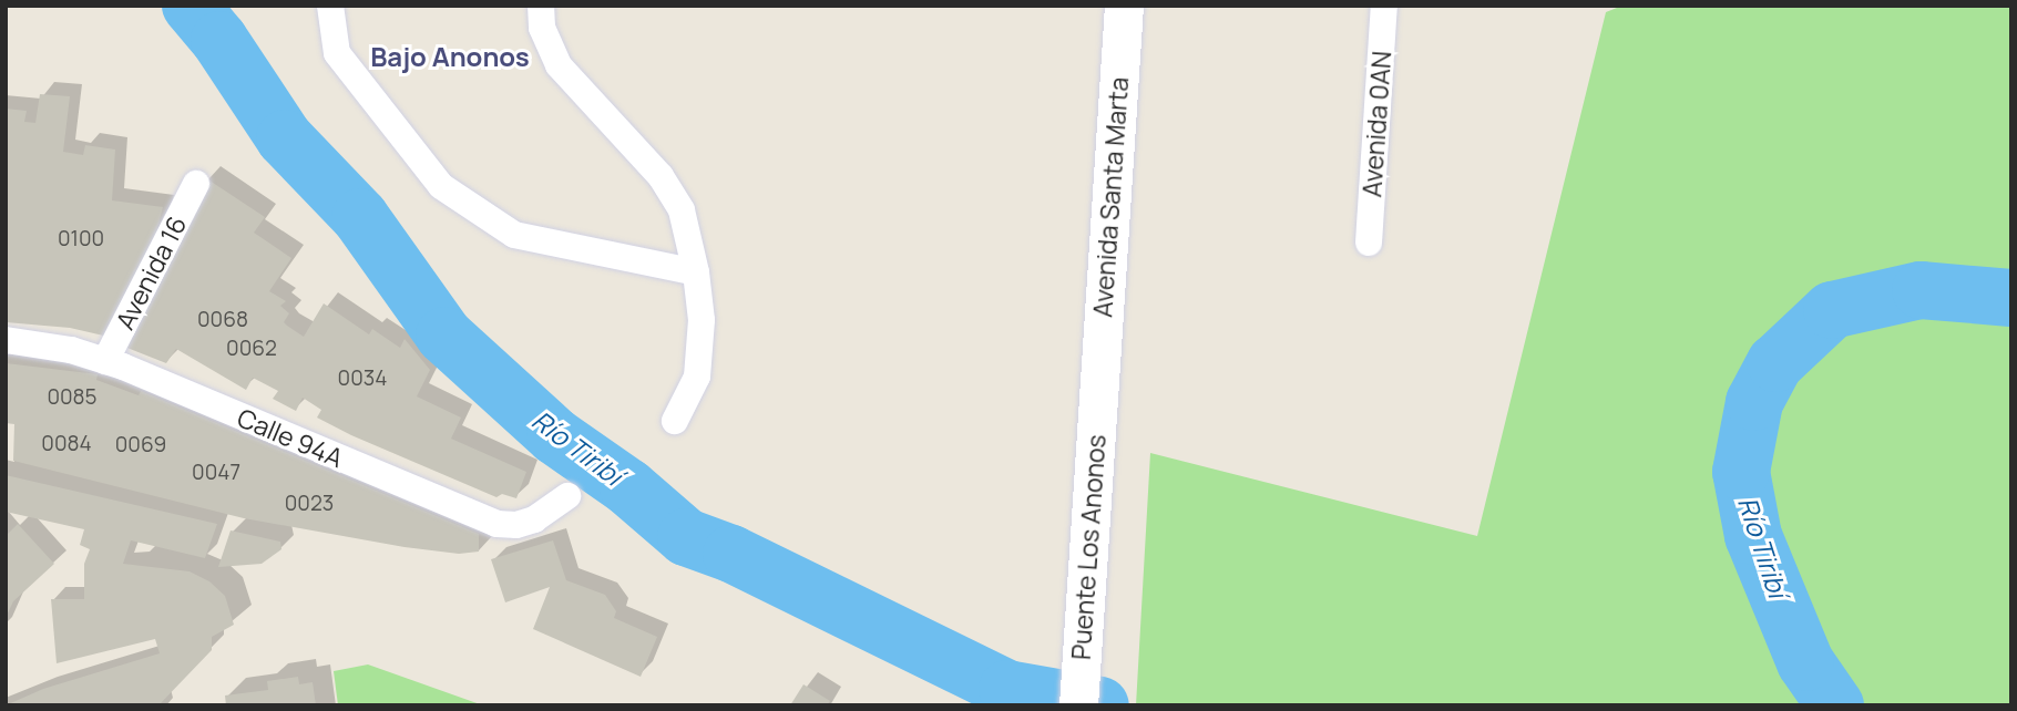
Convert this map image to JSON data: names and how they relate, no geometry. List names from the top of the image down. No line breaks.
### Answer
{"streets":{"main road":["Avenida Santa Marta","Puente Los Anonos"],"street":["Avenida 0AN","Avenida 16","Calle 94A"]},"crossings":[["Avenida Santa Marta","Puente Los Anonos"],["Avenida 16","Calle 94A"]],"districts":["Bajo Anonos"],"water":["Río Tiribí"],"house_numbers":["0100","0068","0062","0034","0085","0084","0069","0047","0023"]}
